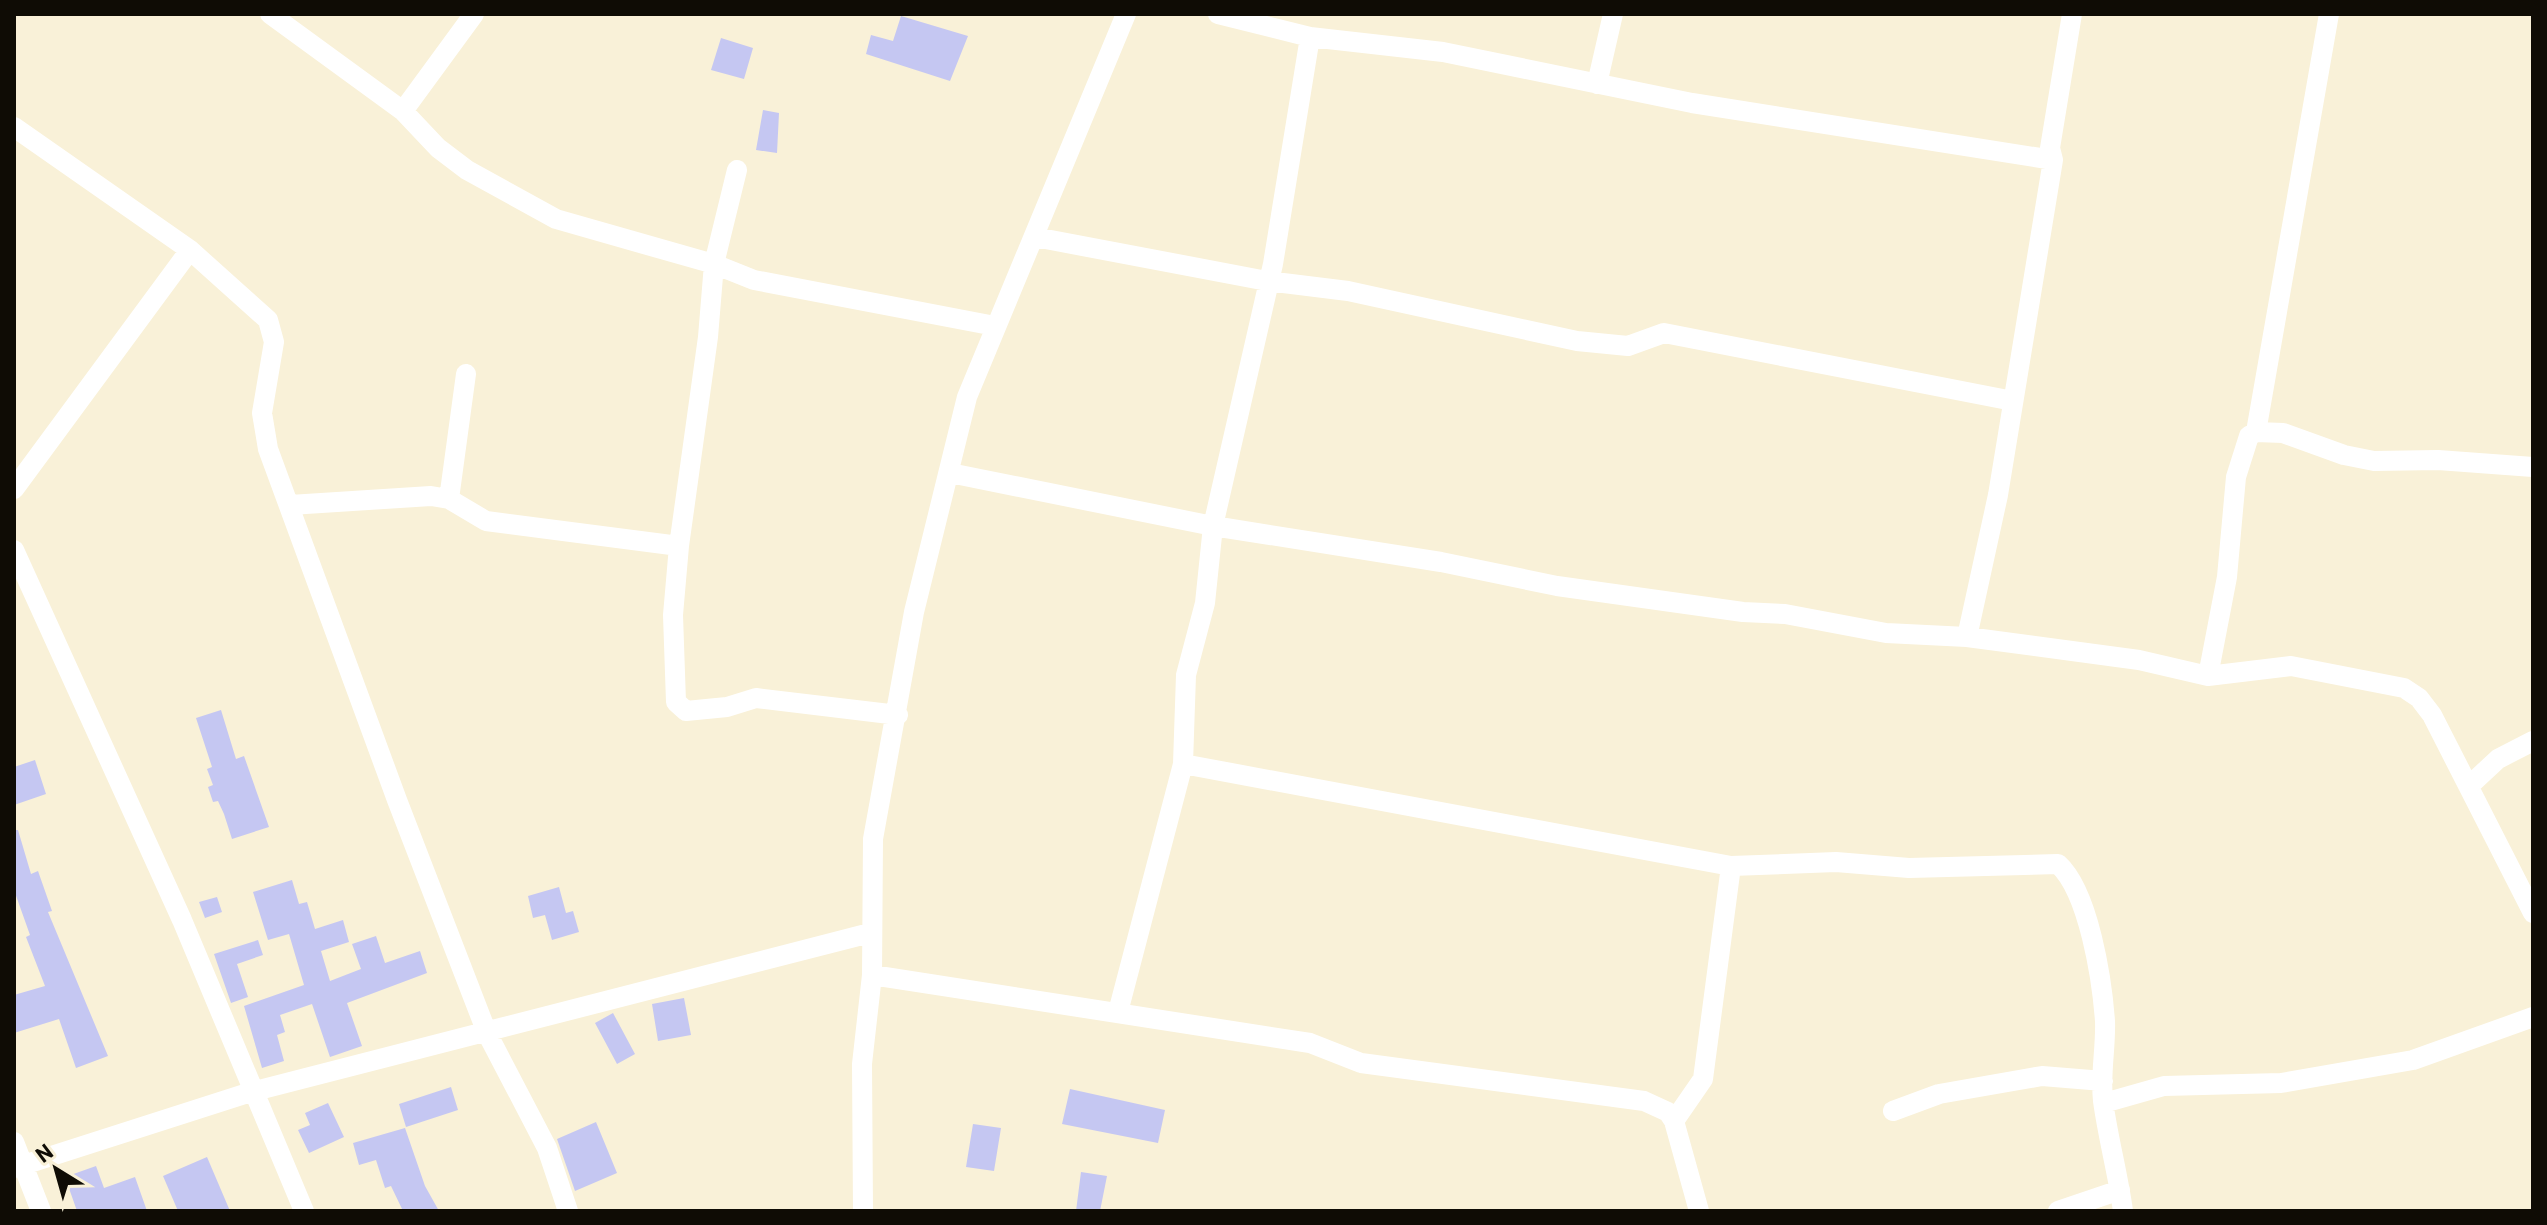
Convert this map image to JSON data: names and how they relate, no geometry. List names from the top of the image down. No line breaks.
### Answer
{"north":"top left"}
